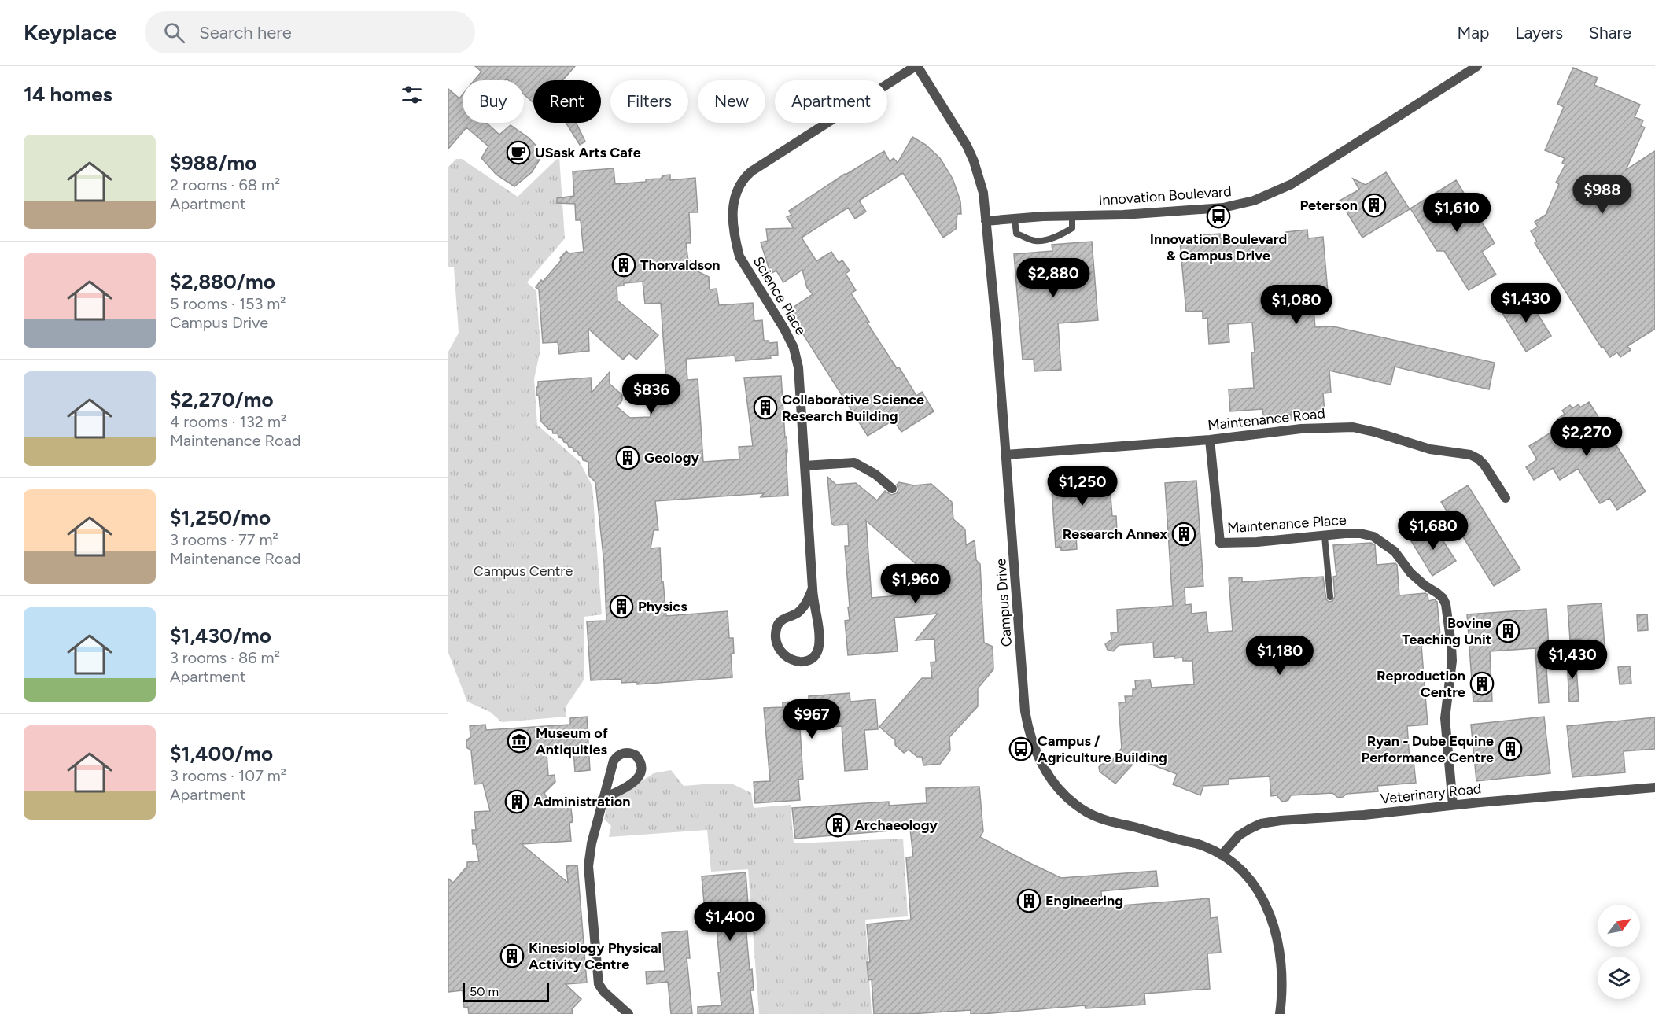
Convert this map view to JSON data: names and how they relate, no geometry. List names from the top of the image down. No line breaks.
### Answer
{"streets":{"street":["Innovation Boulevard","Science Place","Maintenance Road","Maintenance Place","Campus Drive","Veterinary Road"]},"crossings":[["Innovation Boulevard","Campus Drive"],["Science Place","Campus Drive"],["Maintenance Road","Maintenance Place"],["Maintenance Road","Campus Drive"],["Maintenance Place","Veterinary Road"],["Campus Drive","Veterinary Road"]],"parks":["Campus Centre"],"places":{"cafe":["USask Arts Cafe"],"building":["Peterson","Thorvaldson","Collaborative Science Research Building","Geology","Research Annex","Physics","Bovine Teaching Unit","Reproduction Centre","Ryan - Dube Equine Performance Centre","Administration","Archaeology","Engineering","Kinesiology Physical Activity Centre"],"bus stop":["Innovation Boulevard & Campus Drive","Campus / Agriculture Building"],"museum":["Museum of Antiquities"]},"scale_bar":"50 m","north":"top right","page":{"header":"Keyplace","search":"Search here","nav":["Map","Layers","Share"],"heading":"14 homes","chip":["Buy","Rent","Filters","New","Apartment"],"list":[{"name":"$988/mo","note":"2 rooms · 68 m² · Apartment"},{"name":"$2,880/mo","note":"5 rooms · 153 m² · Campus Drive"},{"name":"$2,270/mo","note":"4 rooms · 132 m² · Maintenance Road"},{"name":"$1,250/mo","note":"3 rooms · 77 m² · Maintenance Road"},{"name":"$1,430/mo","note":"3 rooms · 86 m² · Apartment"},{"name":"$1,400/mo","note":"3 rooms · 107 m² · Apartment"}],"price":["$988","$1,610","$2,880","$1,430","$1,080","$836","$2,270","$1,250","$1,680","$1,960","$1,180","$1,430","$967","$1,400"],"scale":"50 m"}}
